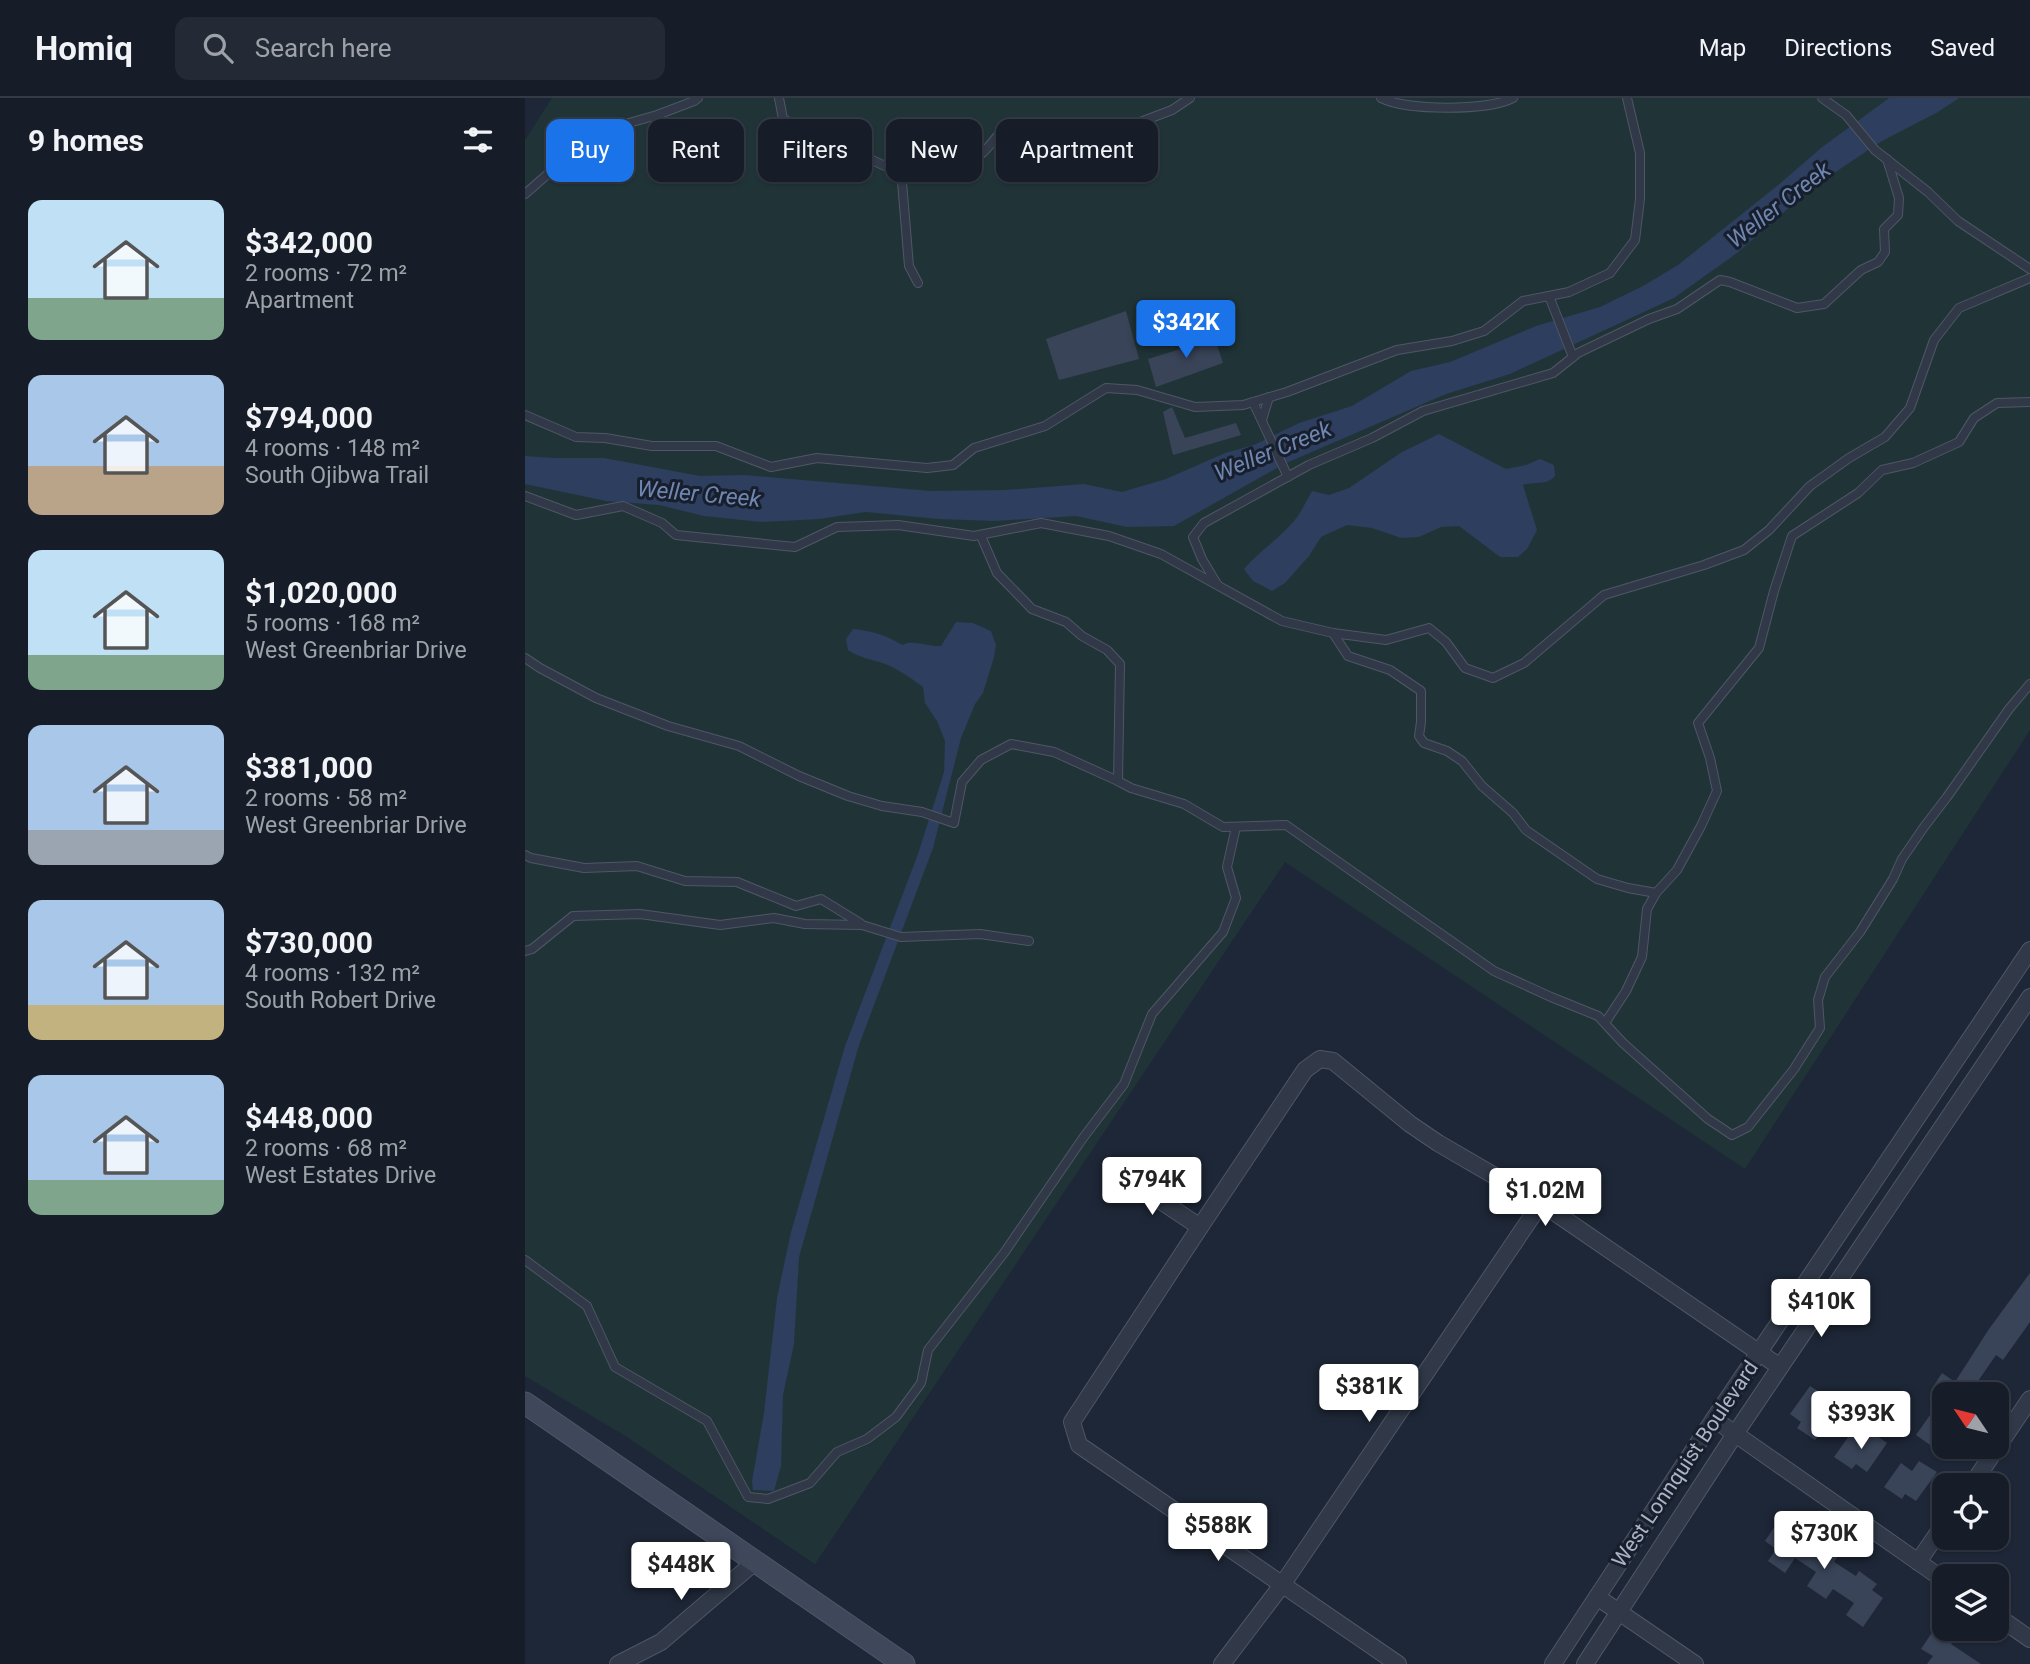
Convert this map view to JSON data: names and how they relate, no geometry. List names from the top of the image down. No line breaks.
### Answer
{"streets":{"street":["West Lonnquist Boulevard"]},"water":["Weller Creek"],"north":"top left","page":{"header":"Homiq","search":"Search here","nav":["Map","Directions","Saved"],"heading":"9 homes","chip":["Buy","Rent","Filters","New","Apartment"],"list":[{"name":"$342,000","note":"2 rooms · 72 m² · Apartment"},{"name":"$794,000","note":"4 rooms · 148 m² · South Ojibwa Trail"},{"name":"$1,020,000","note":"5 rooms · 168 m² · West Greenbriar Drive"},{"name":"$381,000","note":"2 rooms · 58 m² · West Greenbriar Drive"},{"name":"$730,000","note":"4 rooms · 132 m² · South Robert Drive"},{"name":"$448,000","note":"2 rooms · 68 m² · West Estates Drive"}],"price":["$342K","$794K","$1.02M","$410K","$381K","$393K","$588K","$730K","$448K"]}}
